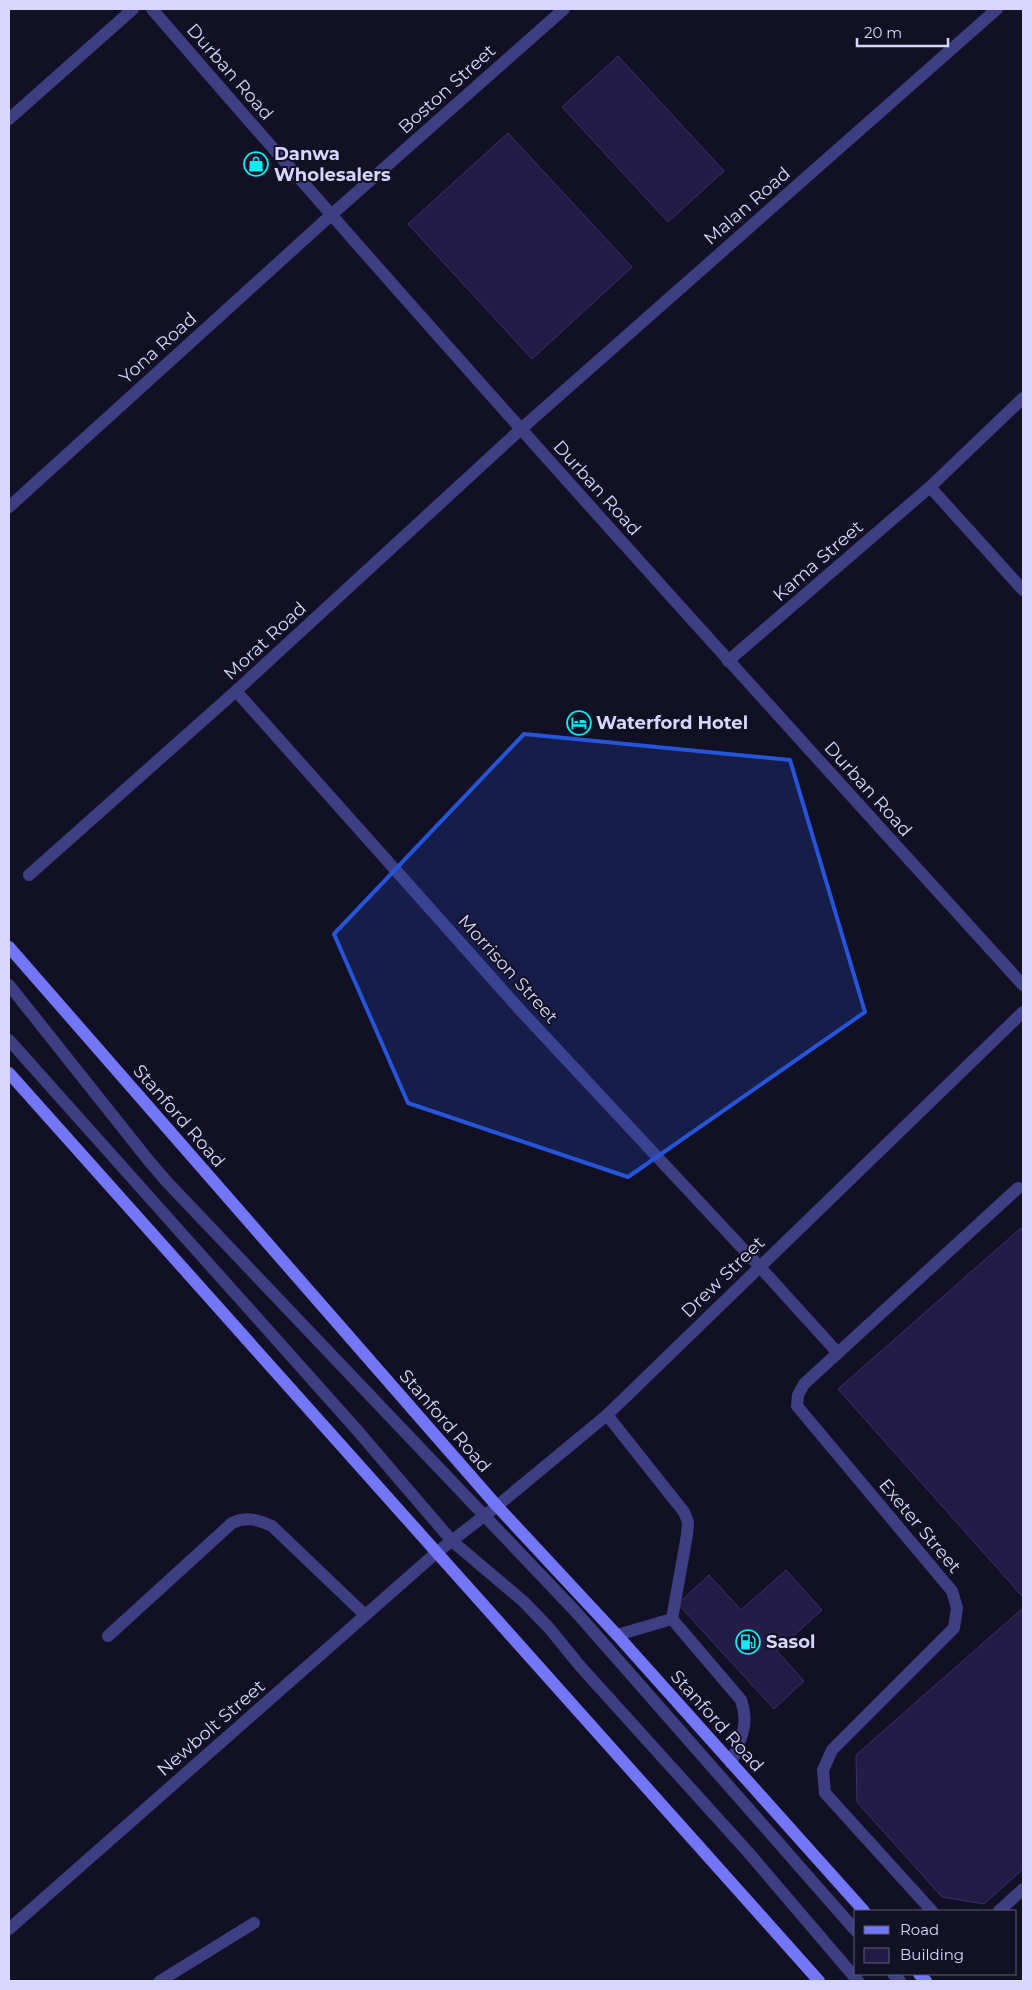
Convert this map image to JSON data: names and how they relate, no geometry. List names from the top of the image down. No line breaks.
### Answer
{"streets":{"main road":["Stanford Road"],"street":["Durban Road","Boston Street","Malan Road","Yona Road","Kama Street","Morat Road","Morrison Street","Drew Street","Exeter Street","Newbolt Street"]},"crossings":[["Durban Road","Boston Street"],["Durban Road","Malan Road"],["Durban Road","Yona Road"],["Durban Road","Kama Street"],["Durban Road","Morat Road"],["Boston Street","Yona Road"],["Malan Road","Morat Road"],["Morat Road","Morrison Street"],["Morrison Street","Drew Street"],["Morrison Street","Exeter Street"],["Stanford Road","Drew Street"],["Drew Street","Newbolt Street"]],"places":{"shop":["Danwa Wholesalers"],"hotel":["Waterford Hotel"],"fuel station":["Sasol"]},"legend":["Road","Building"],"scale_bar":"20 m"}
